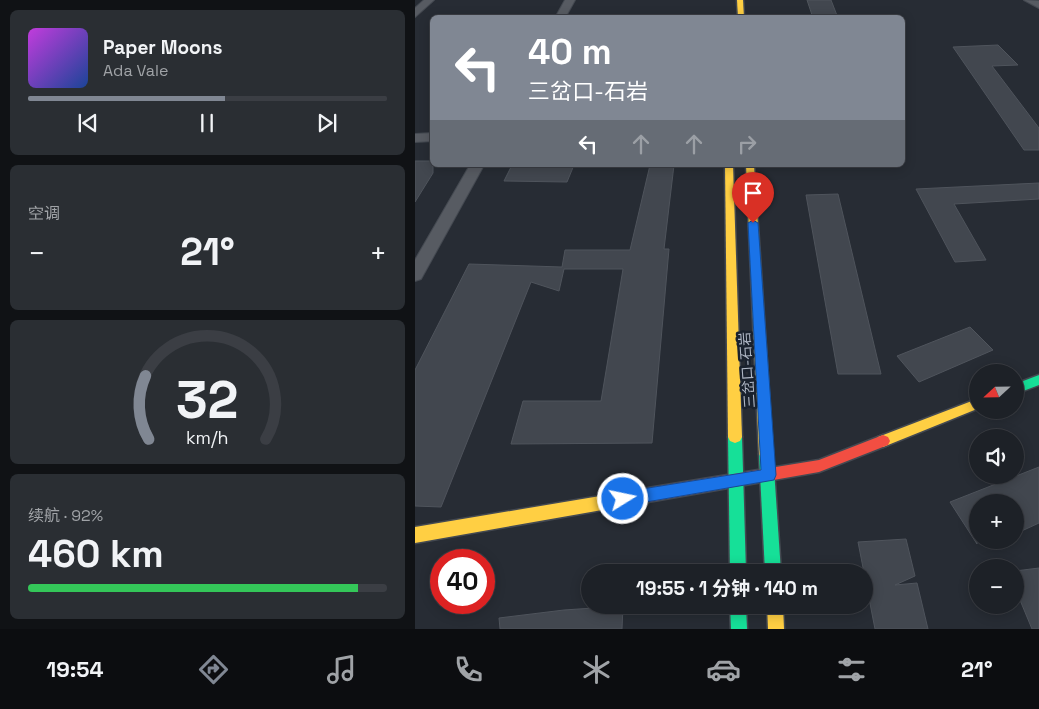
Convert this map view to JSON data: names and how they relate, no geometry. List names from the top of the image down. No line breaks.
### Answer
{"streets":{"main road":["三岔口-石岩"]},"north":"left","page":{"turn":["40 m","三岔口-石岩"],"song":["Paper Moons","Ada Vale"],"tile":["空调",["续航 · 92%","460 km"]],"heat":["−","21°","+"],"map_buttons":["+","−"],"limit":"40","trip":"19:55 · 1 分钟 · 140 m","tabs":["19:54","21°"],"gauge":["32","km/h"]}}
